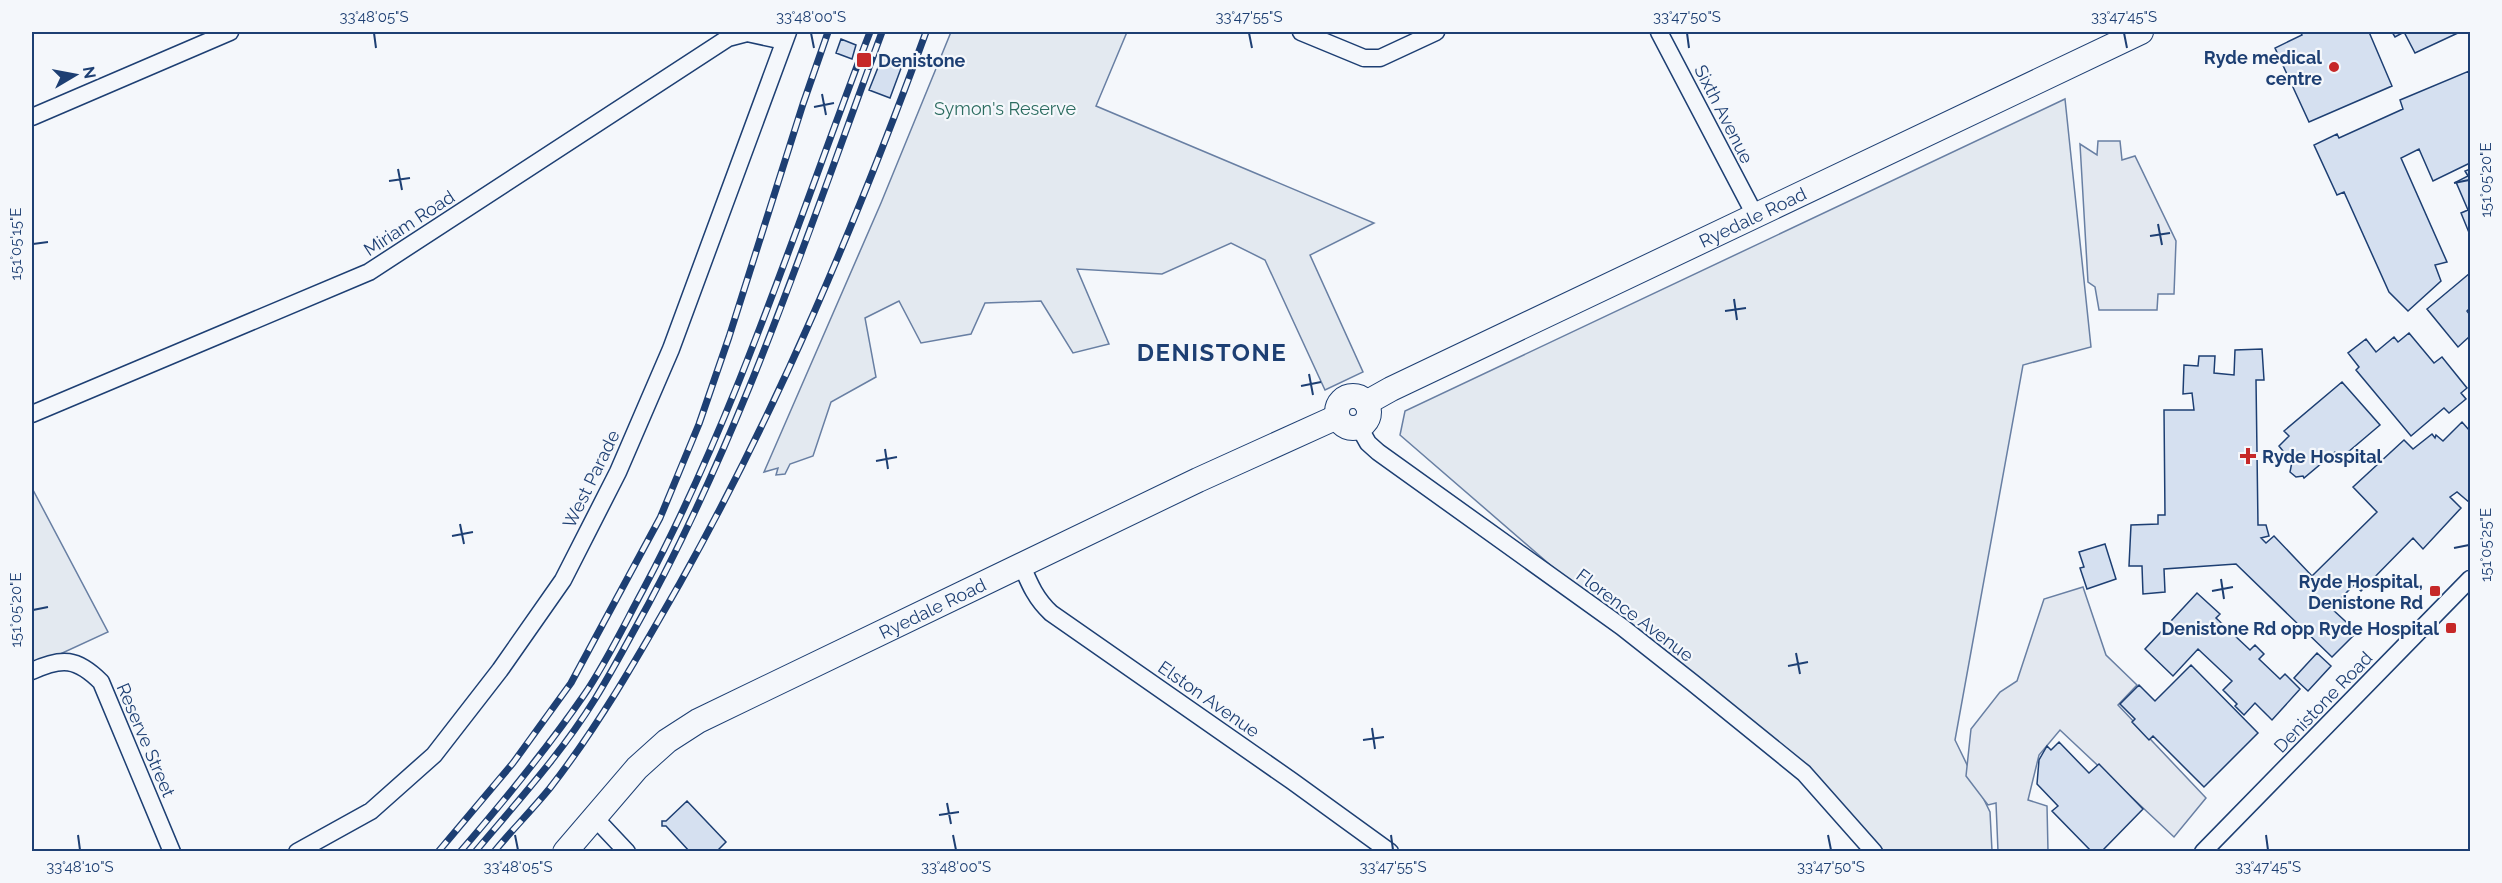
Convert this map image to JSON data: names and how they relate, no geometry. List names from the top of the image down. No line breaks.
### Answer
{"streets":{"street":["Sixth Avenue","Ryedale Road","Miriam Road","West Parade","Florence Avenue","Elston Avenue","Denistone Road","Reserve Street"]},"crossings":[["Sixth Avenue","Ryedale Road"],["Ryedale Road","Florence Avenue"],["Ryedale Road","Elston Avenue"],["Miriam Road","West Parade"]],"districts":["DENISTONE"],"parks":["Symon's Reserve"],"places":{"transit":["Denistone","Ryde Hospital, Denistone Rd","Denistone Rd opp Ryde Hospital"],"other":["Ryde medical centre"],"health":["Ryde Hospital"]},"north":"right","coordinates":["33°48'05\"S","33°48'00\"S","33°47'55\"S","33°47'50\"S","33°47'45\"S","151°05'20\"E","151°05'15\"E","151°05'25\"E","33°48'10\"S"]}
